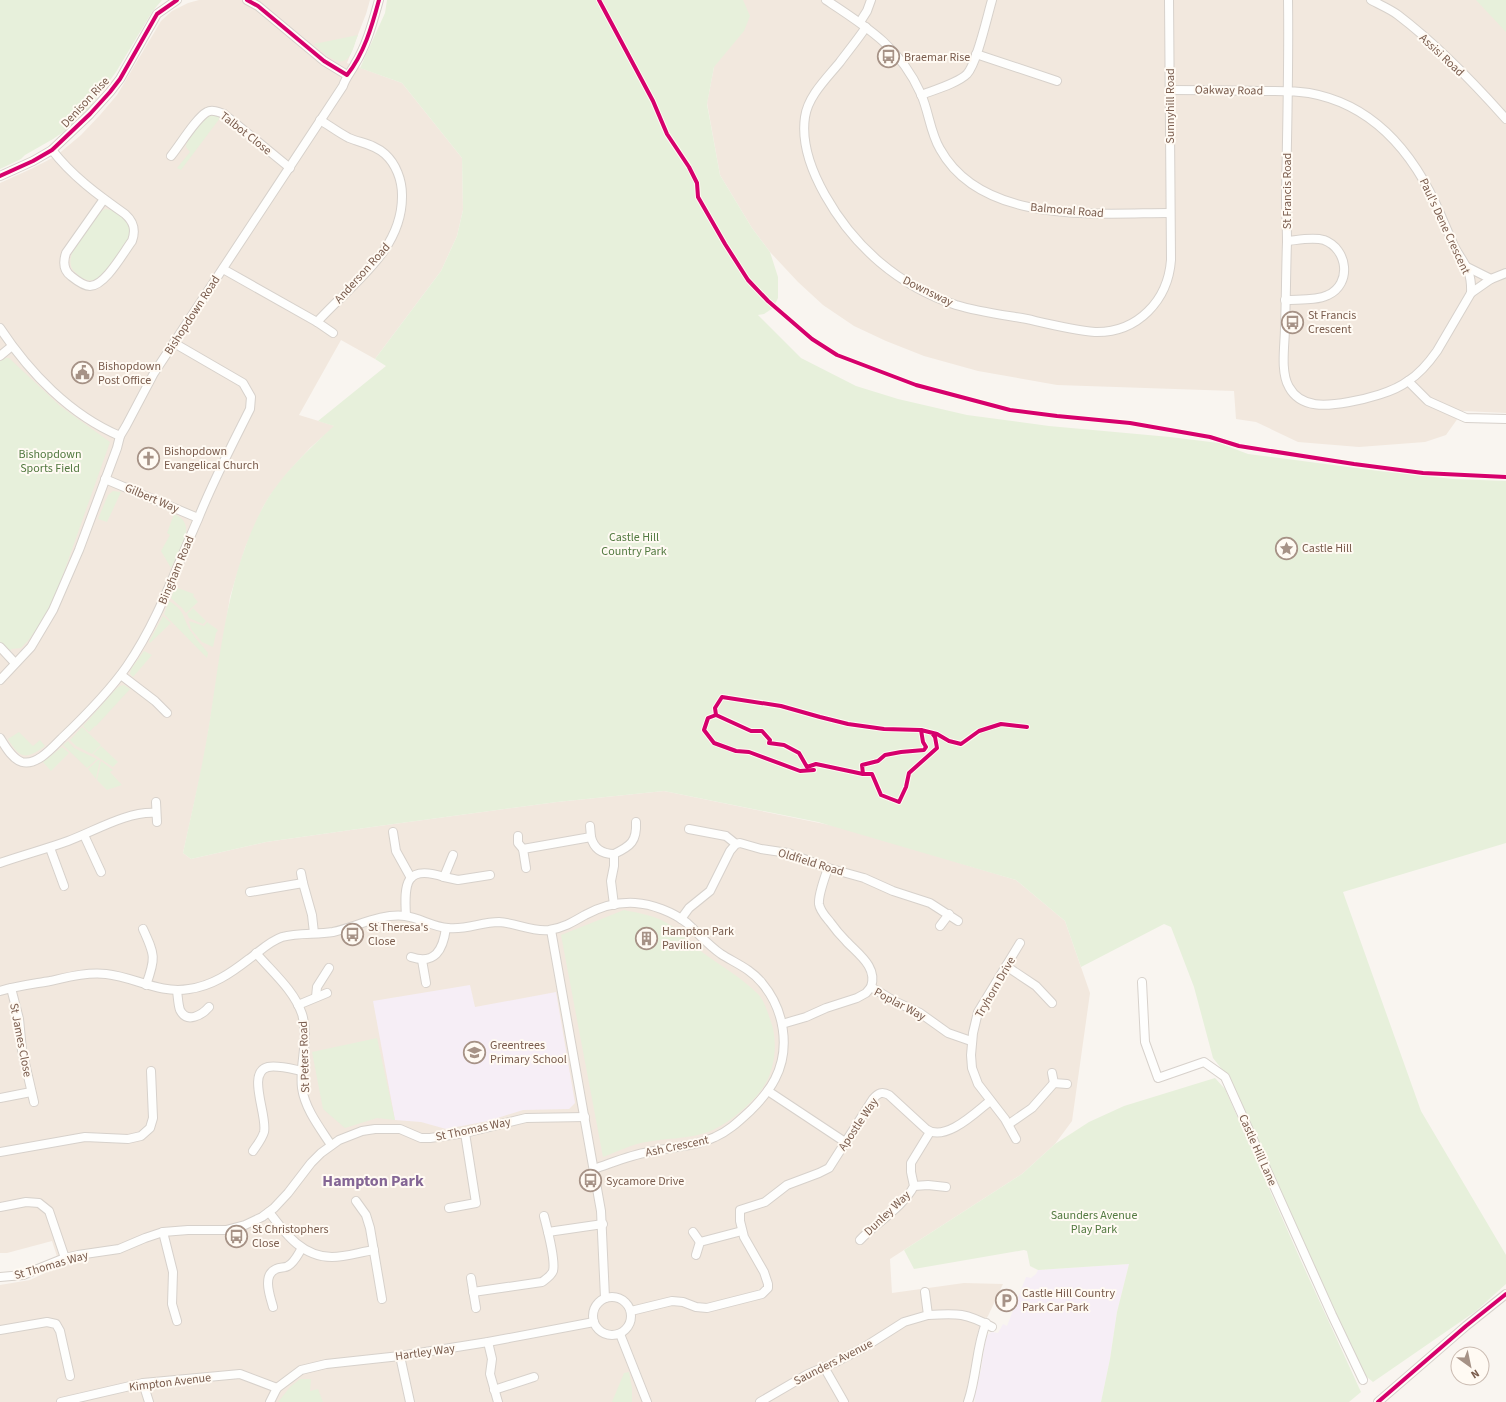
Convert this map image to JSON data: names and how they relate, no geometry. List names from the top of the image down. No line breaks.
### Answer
{"streets":{"street":["Assisi Road","Oakway Road","Denison Rise","Sunnyhill Road","Talbot Close","St Francis Road","Balmoral Road","Paul's Dene Crescent","Anderson Road","Downsway","Bishopdown Road","Gilbert Way","Bingham Road","Oldfield Road","Tryhorn Drive","Poplar Way","St James Close","St Peters Road","Apostle Way","St Thomas Way","Ash Crescent","Castle Hill Lane","Dunley Way","Hartley Way","Saunders Avenue","Kimpton Avenue"]},"crossings":[["Oakway Road","Sunnyhill Road"],["Oakway Road","St Francis Road"],["Oakway Road","Paul's Dene Crescent"],["Sunnyhill Road","Balmoral Road"],["Sunnyhill Road","Downsway"],["Talbot Close","Bishopdown Road"],["St Francis Road","Paul's Dene Crescent"],["Balmoral Road","Downsway"],["Anderson Road","Bishopdown Road"],["Bishopdown Road","Gilbert Way"],["Bishopdown Road","Bingham Road"],["Gilbert Way","Bingham Road"],["Tryhorn Drive","Poplar Way"],["Poplar Way","Ash Crescent"],["St Peters Road","St Thomas Way"],["Apostle Way","Dunley Way"],["Apostle Way","Hartley Way"],["Hartley Way","Kimpton Avenue"]],"districts":["Hampton Park"],"parks":["Bishopdown Sports Field","Castle Hill Country Park","Saunders Avenue Play Park"],"places":{"bus stop":["Braemar Rise","St Francis Crescent","St Theresa's Close","Sycamore Drive","St Christophers Close"],"public building":["Bishopdown Post Office"],"church":["Bishopdown Evangelical Church"],"place":["Castle Hill"],"building":["Hampton Park Pavilion"],"school or university":["Greentrees Primary School"],"parking":["Castle Hill Country Park Car Park"]},"north":"bottom right"}
